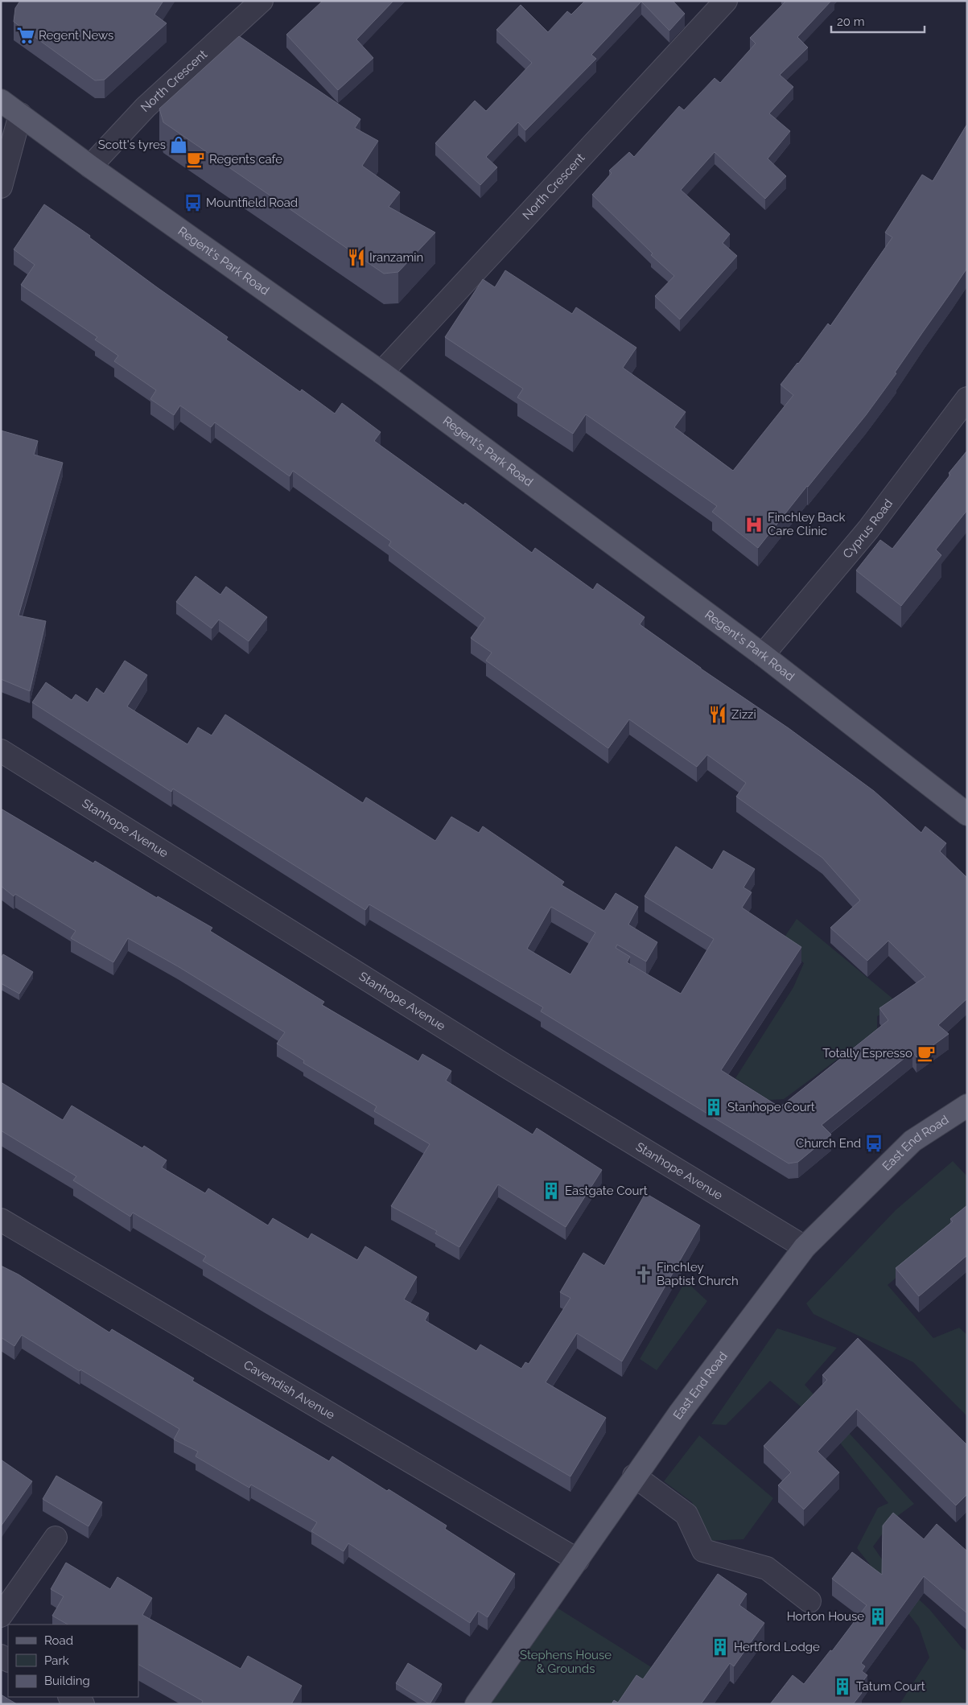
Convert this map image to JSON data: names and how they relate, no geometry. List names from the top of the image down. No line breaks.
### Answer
{"streets":{"main road":["Regent's Park Road","East End Road"],"street":["North Crescent","Cyprus Road","Stanhope Avenue","Cavendish Avenue"]},"crossings":[["North Crescent","Regent's Park Road"],["Regent's Park Road","Cyprus Road"],["Stanhope Avenue","East End Road"],["East End Road","Cavendish Avenue"]],"parks":["Stephens House & Grounds"],"places":{"supermarket":["Regent News"],"shop":["Scott's tyres"],"cafe":["Regents cafe","Totally Espresso"],"bus stop":["Mountfield Road","Church End"],"restaurant":["Iranzamin","Zizzi"],"hospital":["Finchley Back Care Clinic"],"building":["Stanhope Court","Eastgate Court","Horton House","Hertford Lodge","Tatum Court"],"church":["Finchley Baptist Church"]},"legend":["Road","Park","Building"],"scale_bar":"20 m"}
